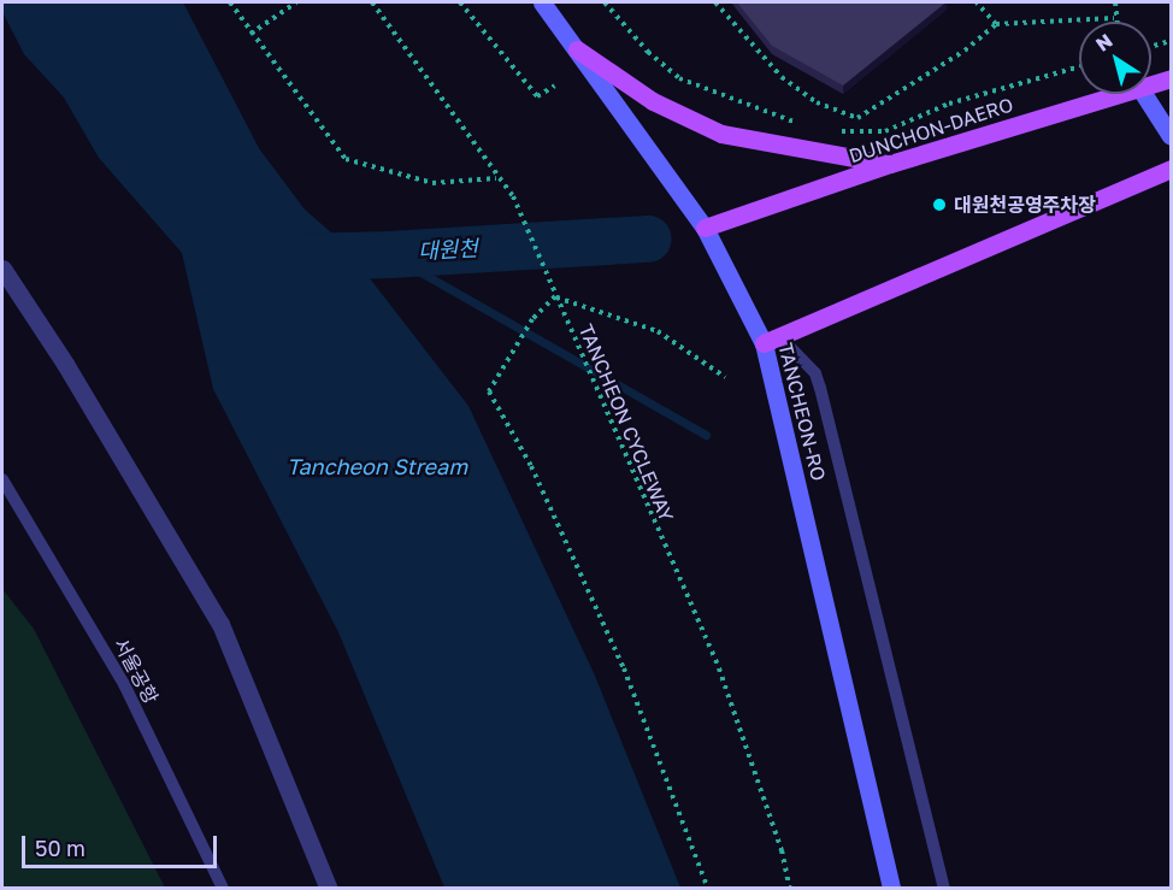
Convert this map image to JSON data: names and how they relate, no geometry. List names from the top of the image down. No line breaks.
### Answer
{"streets":{"main road":["DUNCHON-DAERO","TANCHEON-RO"],"lane":["서울공항"],"path":["TANCHEON CYCLEWAY"]},"crossings":[["DUNCHON-DAERO","TANCHEON-RO"]],"water":["대원천","Tancheon Stream"],"places":["대원천공영주차장"],"scale_bar":"50 m","north":"top left"}
